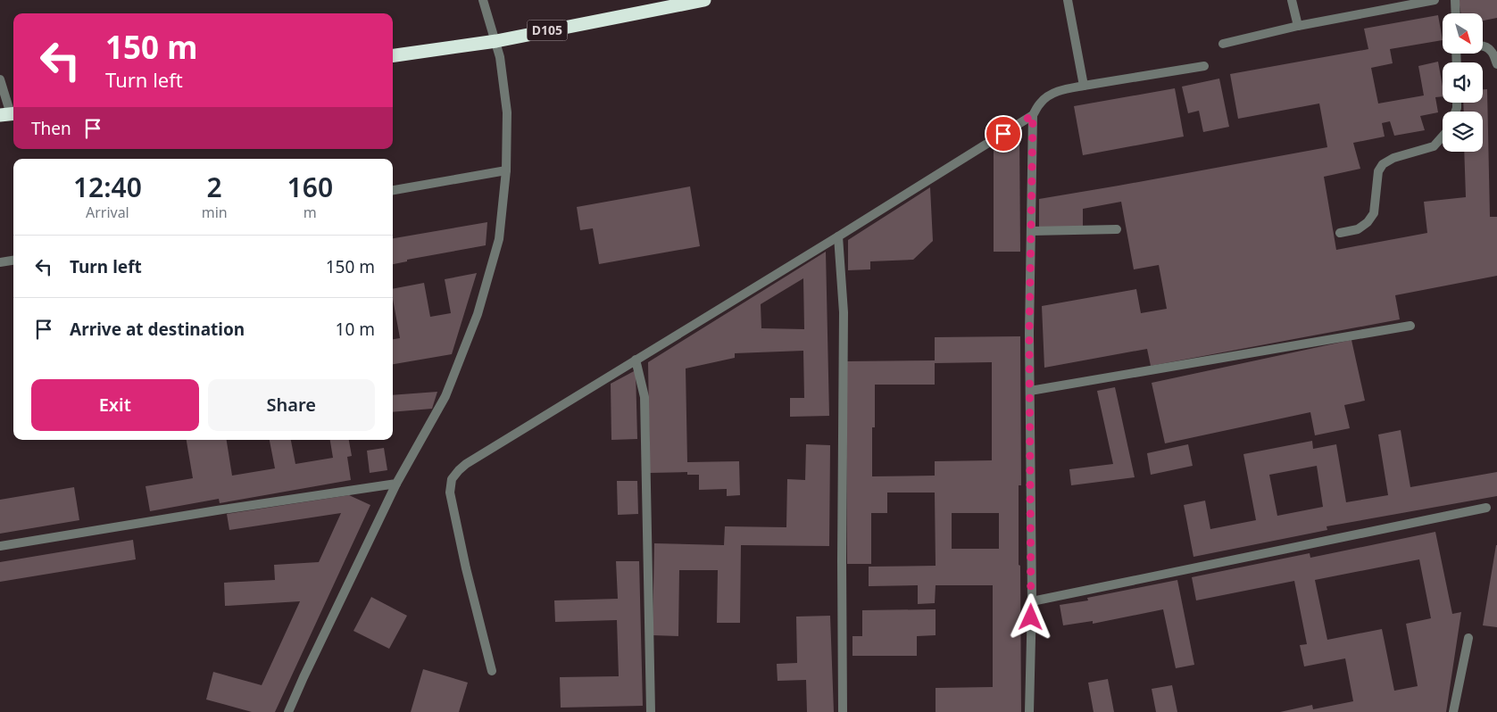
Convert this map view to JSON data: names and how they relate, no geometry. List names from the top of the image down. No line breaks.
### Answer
{"streets":{"highway":["D105"]},"north":"bottom right","page":{"turn":["150 m","Turn left"],"then":"Then","eta":["12:40","Arrival","2","min","160","m"],"list":[{"name":"Turn left","value":"150 m"},{"name":"Arrive at destination","value":"10 m"}],"buttons":["Exit","Share"]}}
